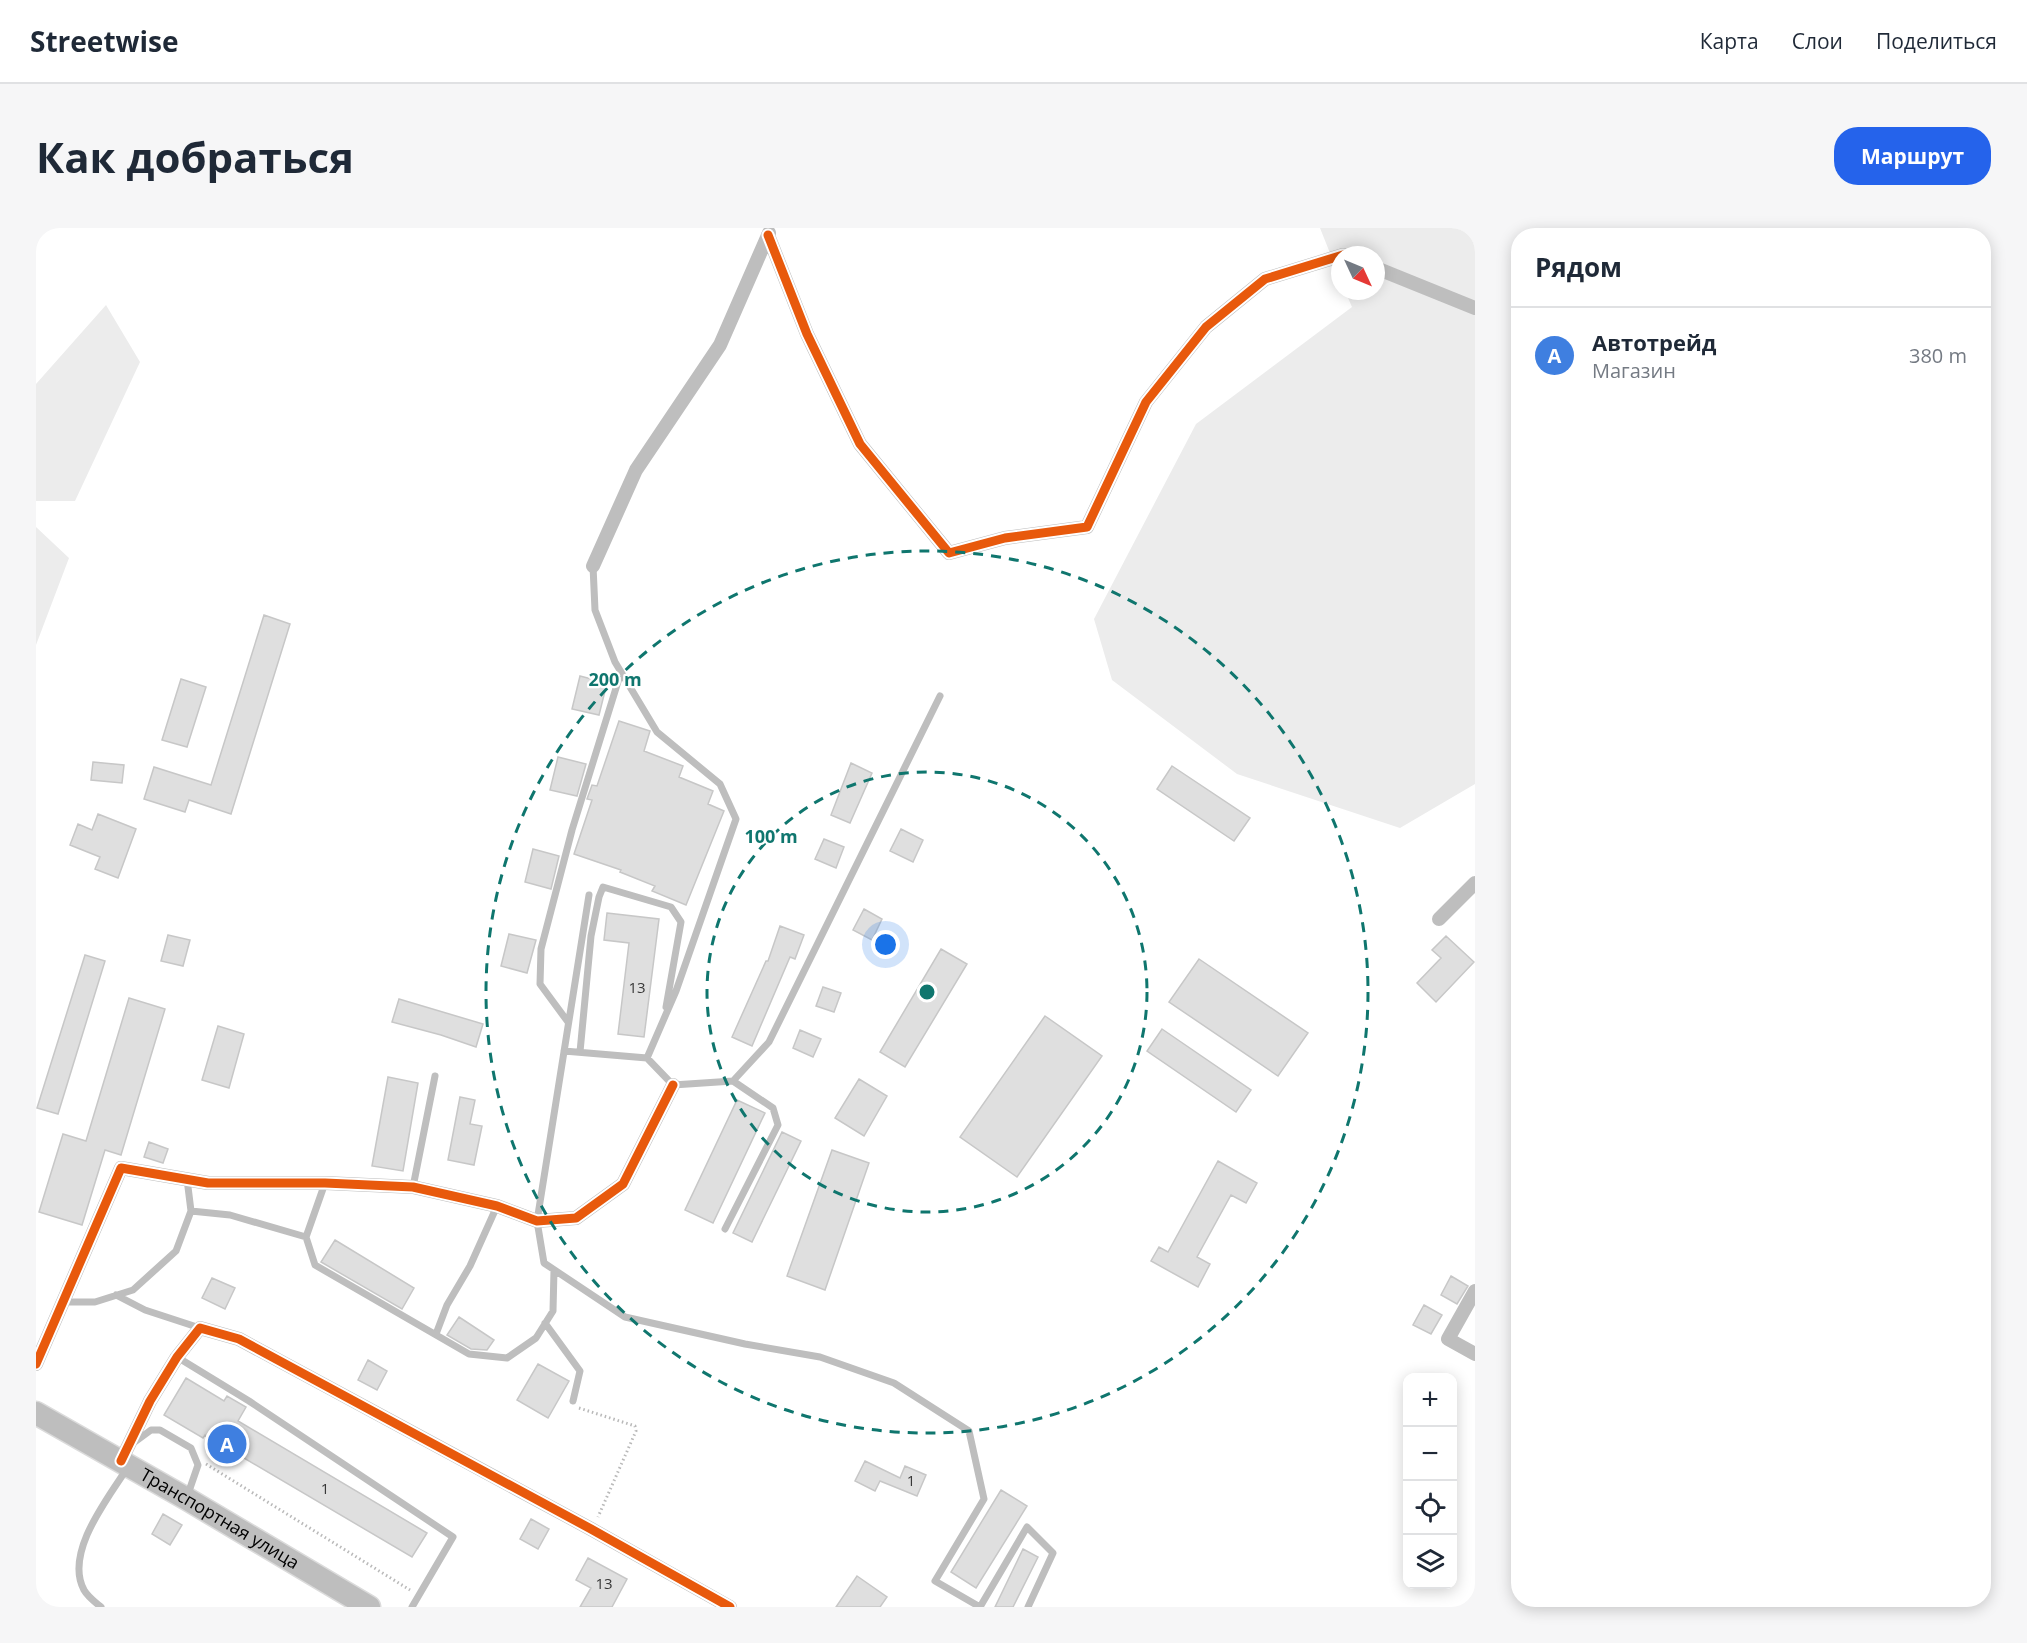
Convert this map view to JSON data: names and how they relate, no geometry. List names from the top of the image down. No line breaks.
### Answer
{"streets":{"main road":["Транспортная улица"]},"house_numbers":["13","1","1","13"],"north":"bottom right","page":{"header":"Streetwise","nav":["Карта","Слои","Поделиться"],"buttons":"Маршрут","title":"Как добраться","heading":"Рядом","list":[{"mark":"A","name":"Автотрейд","note":"Магазин","value":"380 m"}],"map_buttons":["+","−"],"pins":"A"},"rings":["200 m","100 m"]}
